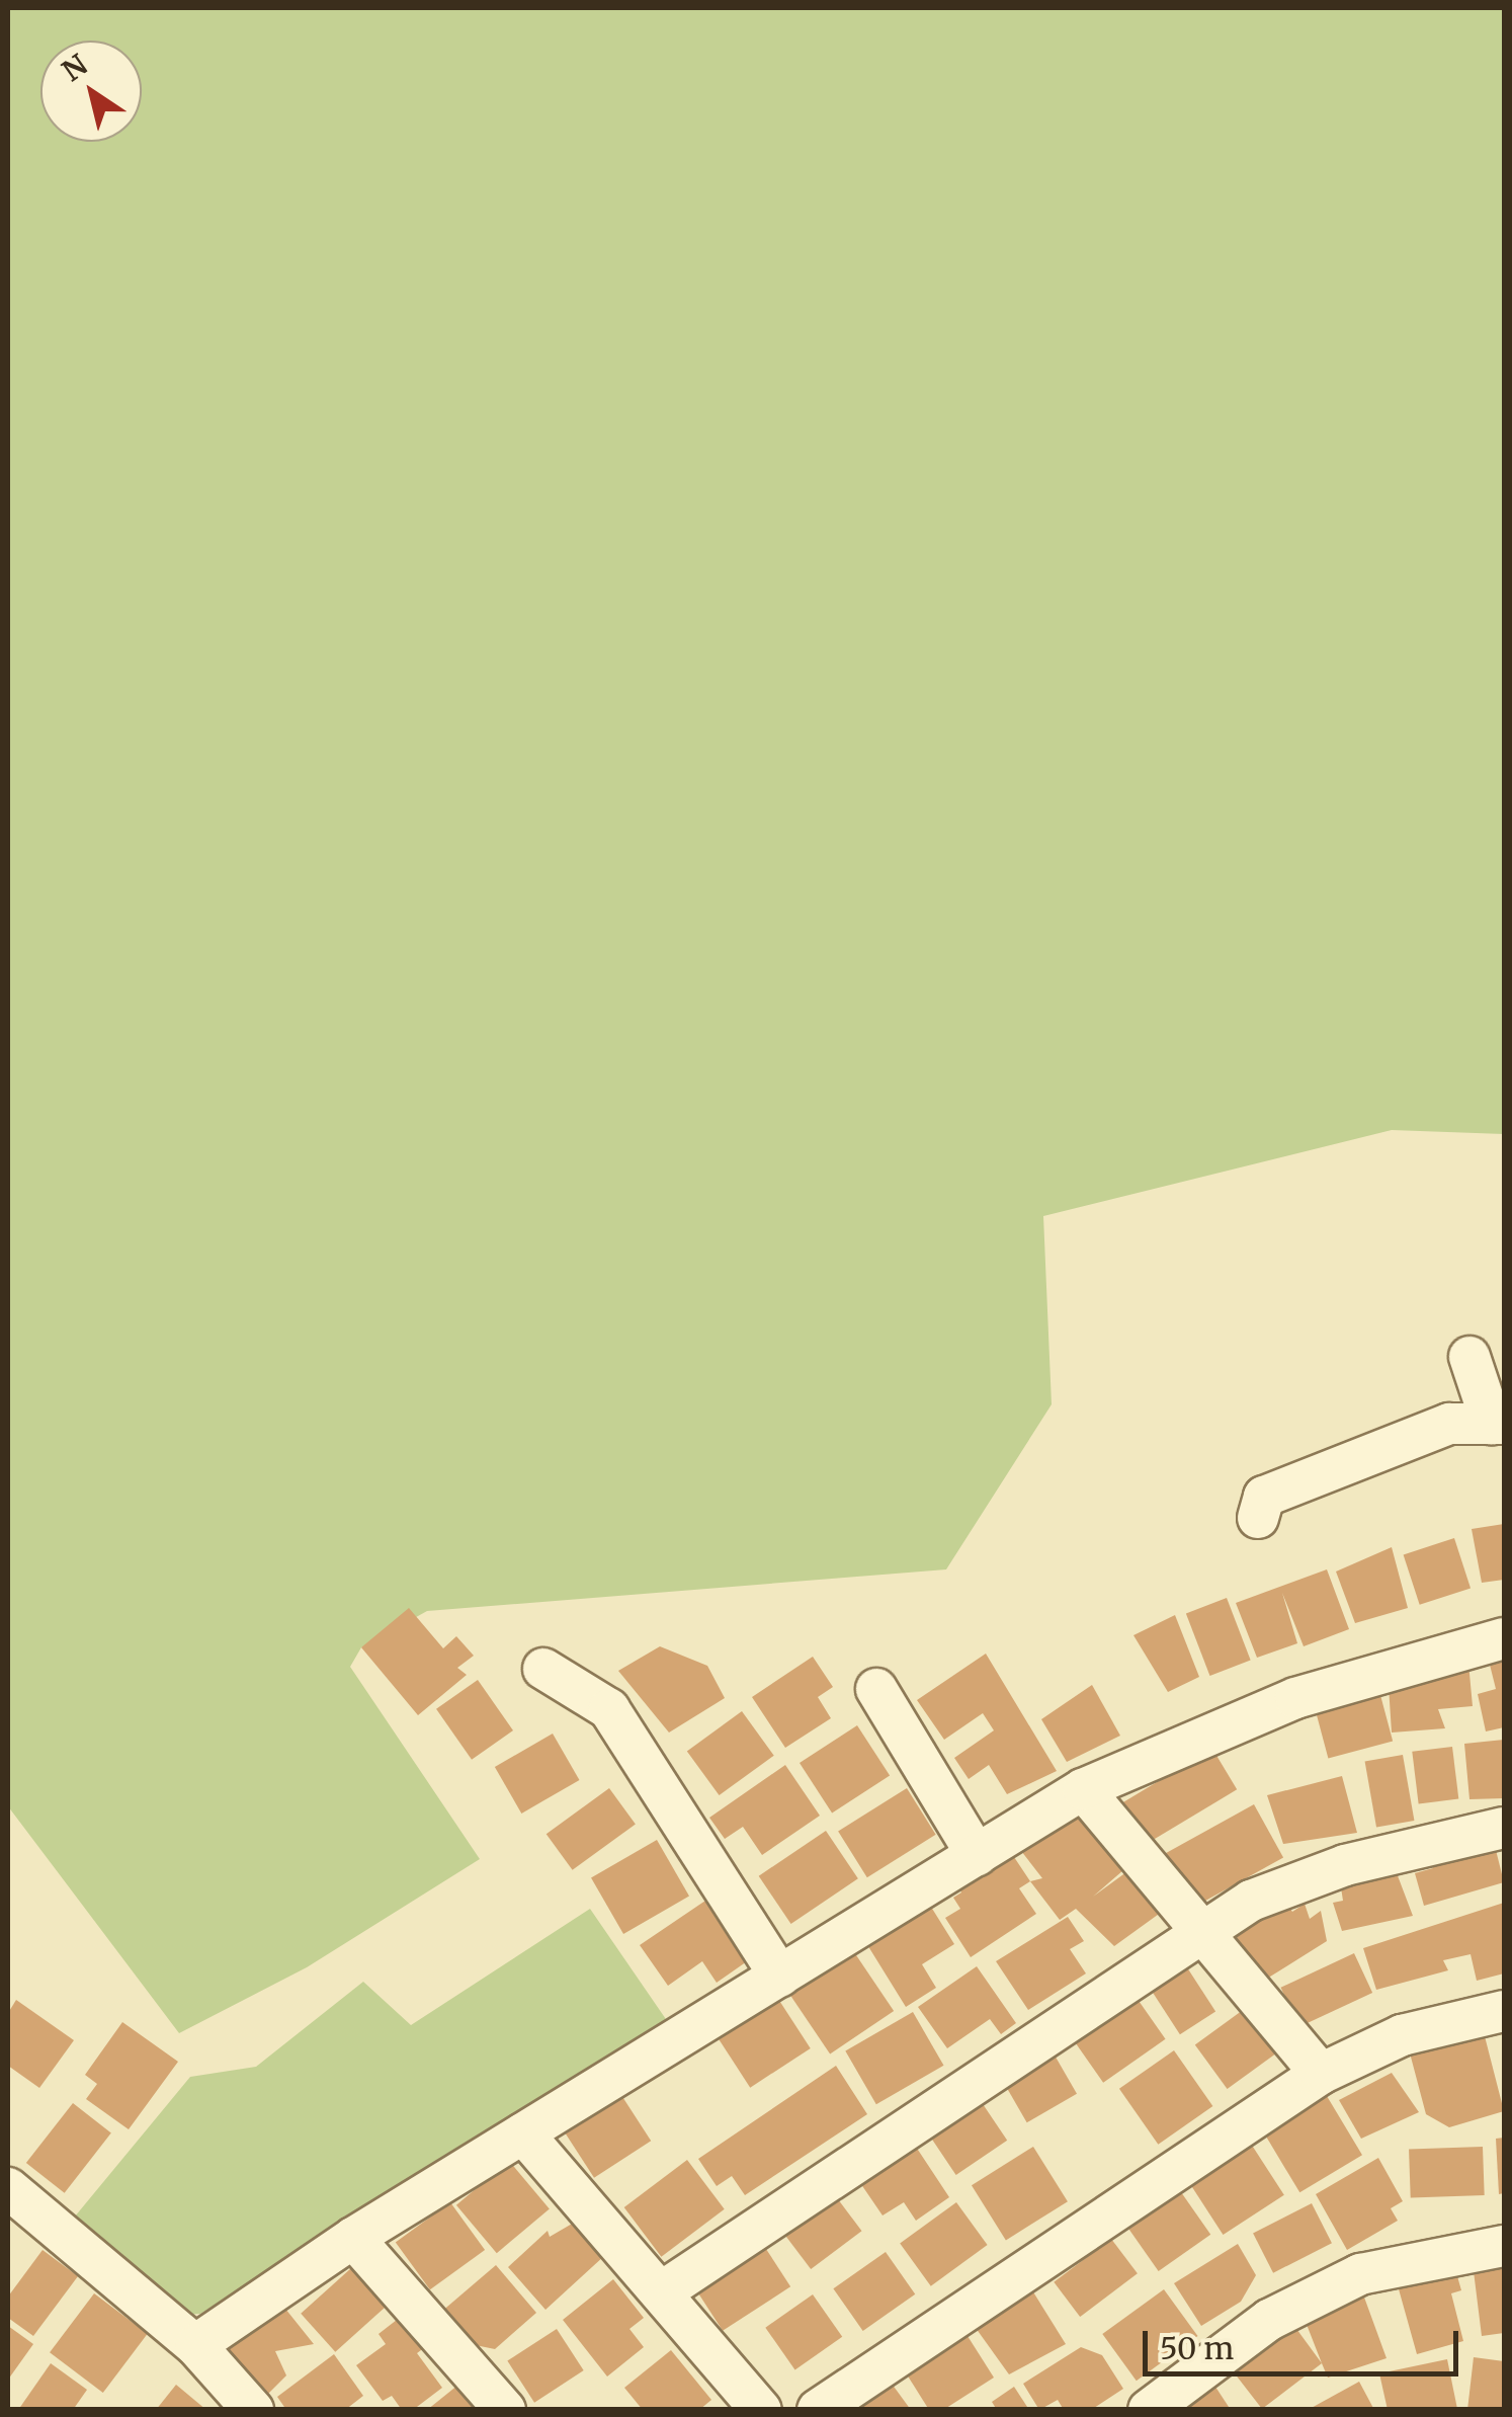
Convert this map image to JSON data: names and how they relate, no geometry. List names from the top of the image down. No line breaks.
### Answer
{"scale_bar":"50 m","north":"top left"}
